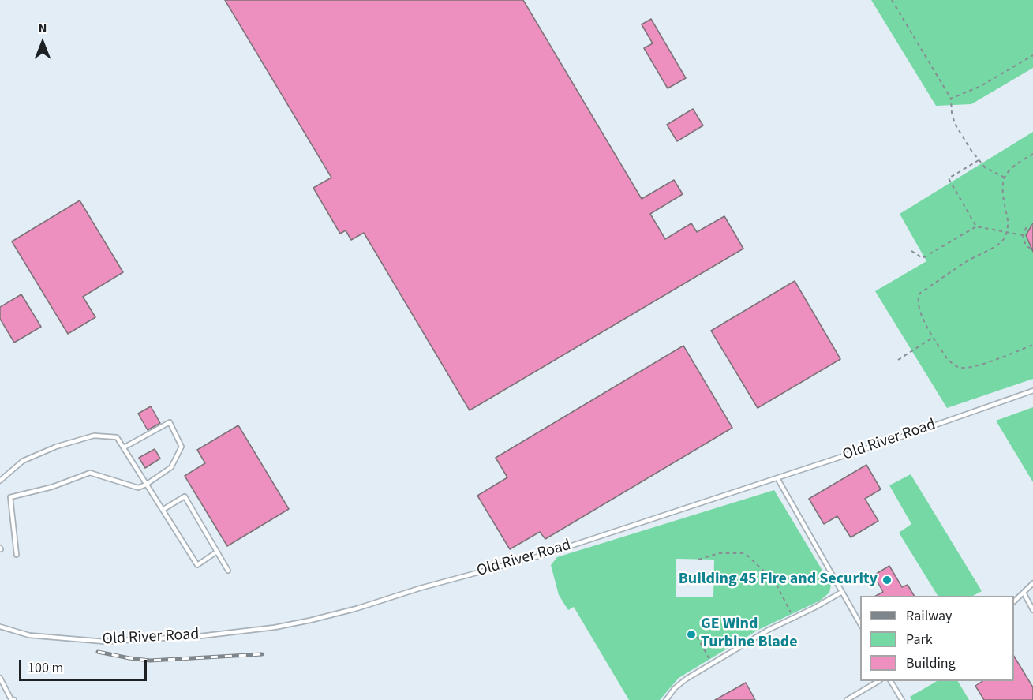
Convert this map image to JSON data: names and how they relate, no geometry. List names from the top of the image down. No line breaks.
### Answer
{"streets":{"lane":["Old River Road"]},"places":["Building 45 Fire and Security","GE Wind Turbine Blade"],"legend":["Railway","Park","Building"],"scale_bar":"100 m","north":"top"}
